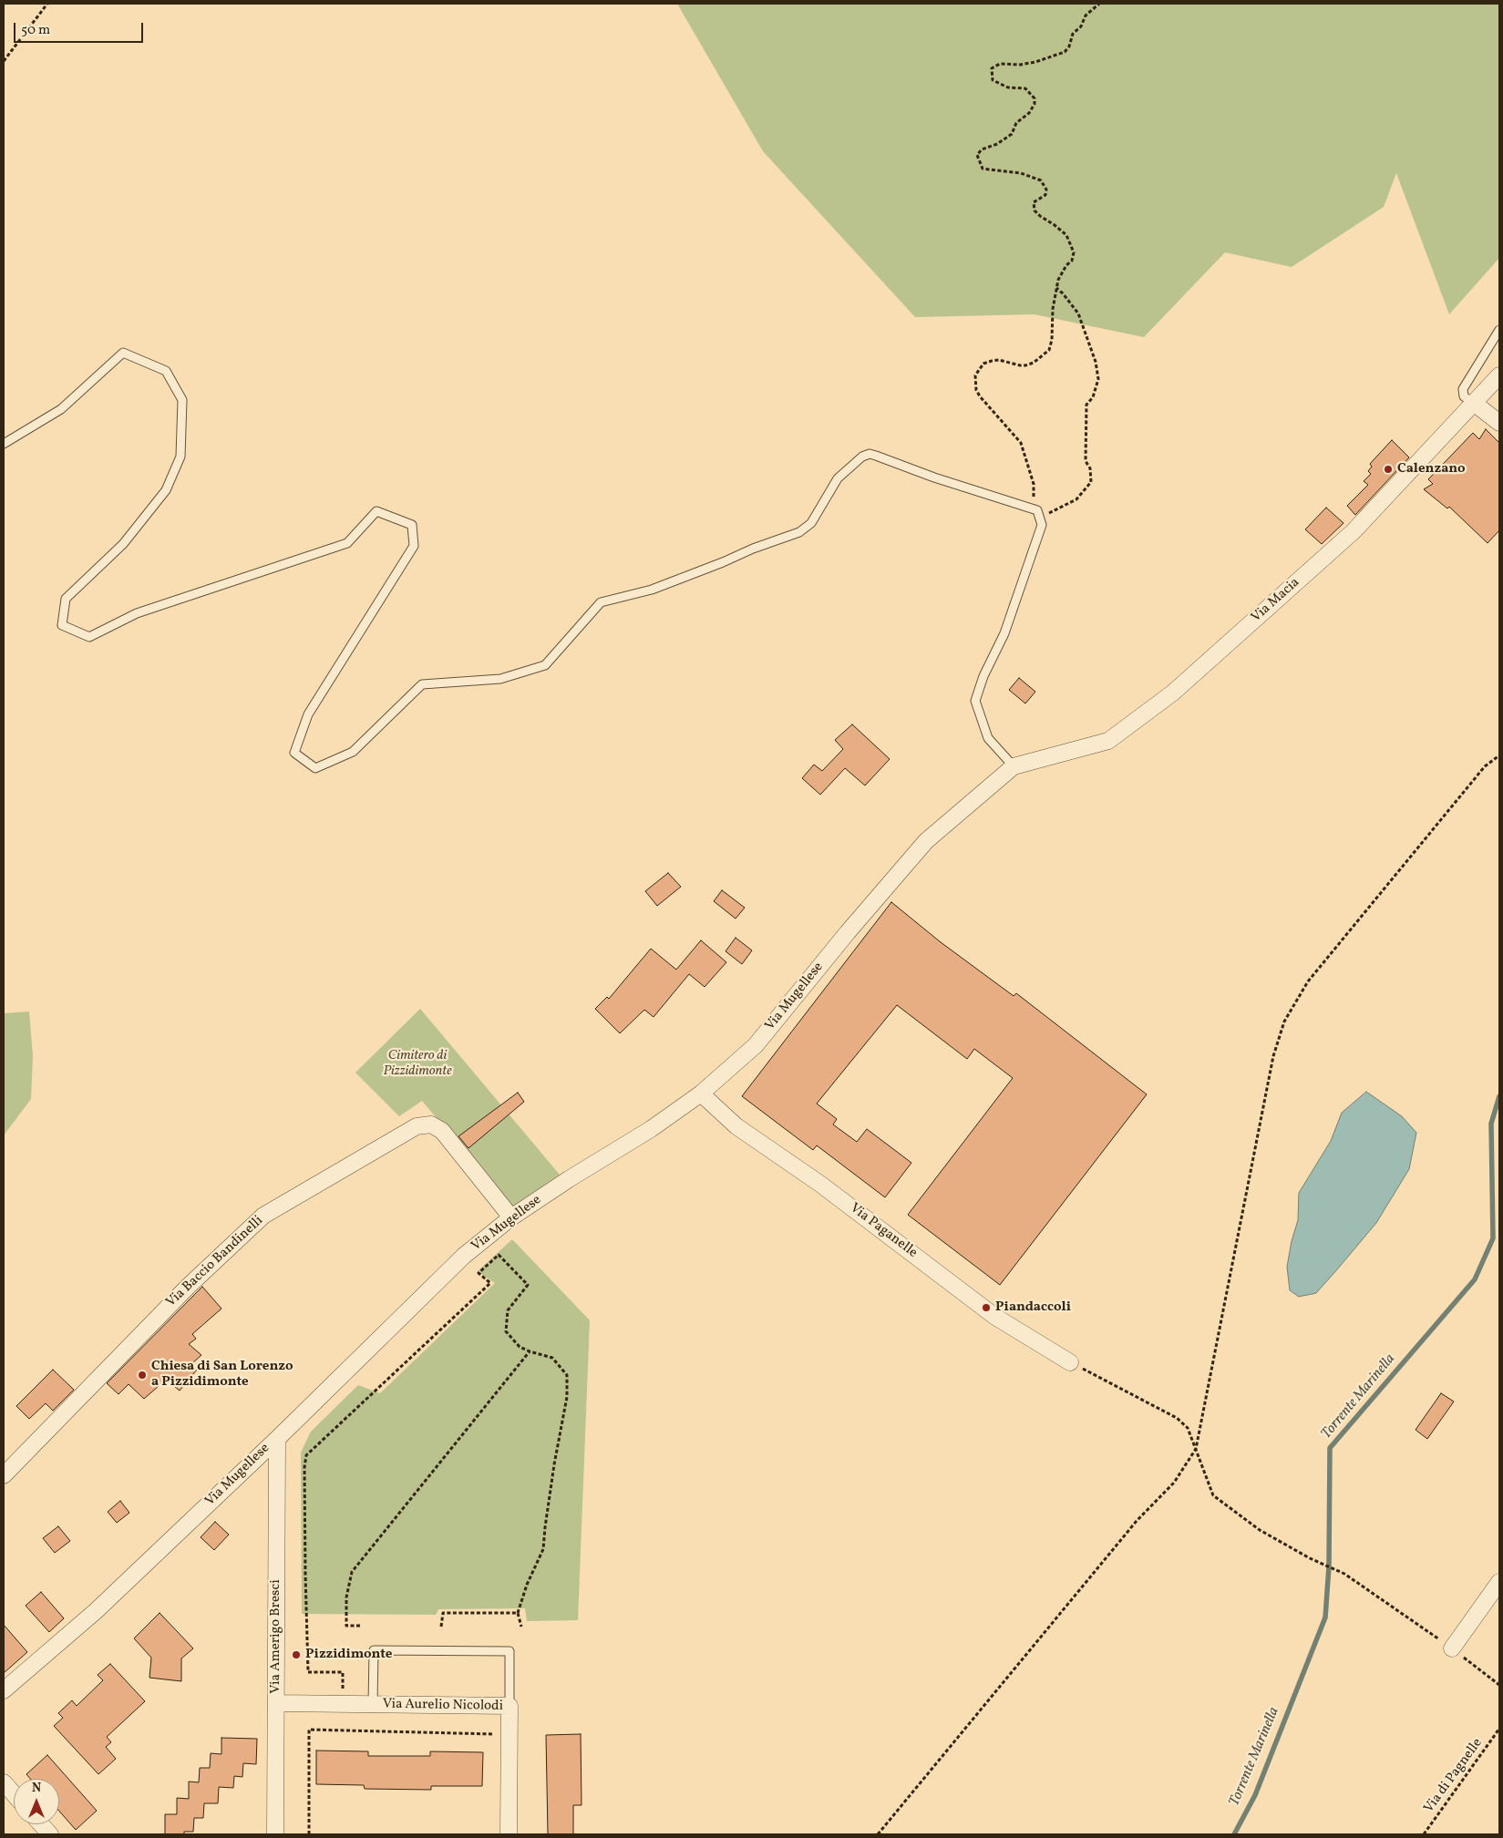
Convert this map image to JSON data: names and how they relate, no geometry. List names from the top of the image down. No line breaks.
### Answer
{"streets":{"street":["Via Macia","Via Mugellese","Via Paganelle","Via Baccio Bandinelli","Via Amerigo Bresci","Via Aurelio Nicolodi"],"path":["Via di Pagnelle"]},"crossings":[["Via Macia","Via Mugellese"],["Via Mugellese","Via Paganelle"],["Via Mugellese","Via Baccio Bandinelli"],["Via Mugellese","Via Amerigo Bresci"],["Via Amerigo Bresci","Via Aurelio Nicolodi"]],"water":["Torrente Marinella"],"parks":["Cimitero di Pizzidimonte"],"places":["Calenzano","Piandaccoli","Chiesa di San Lorenzo a Pizzidimonte","Pizzidimonte"],"scale_bar":"50 m","north":"top"}
